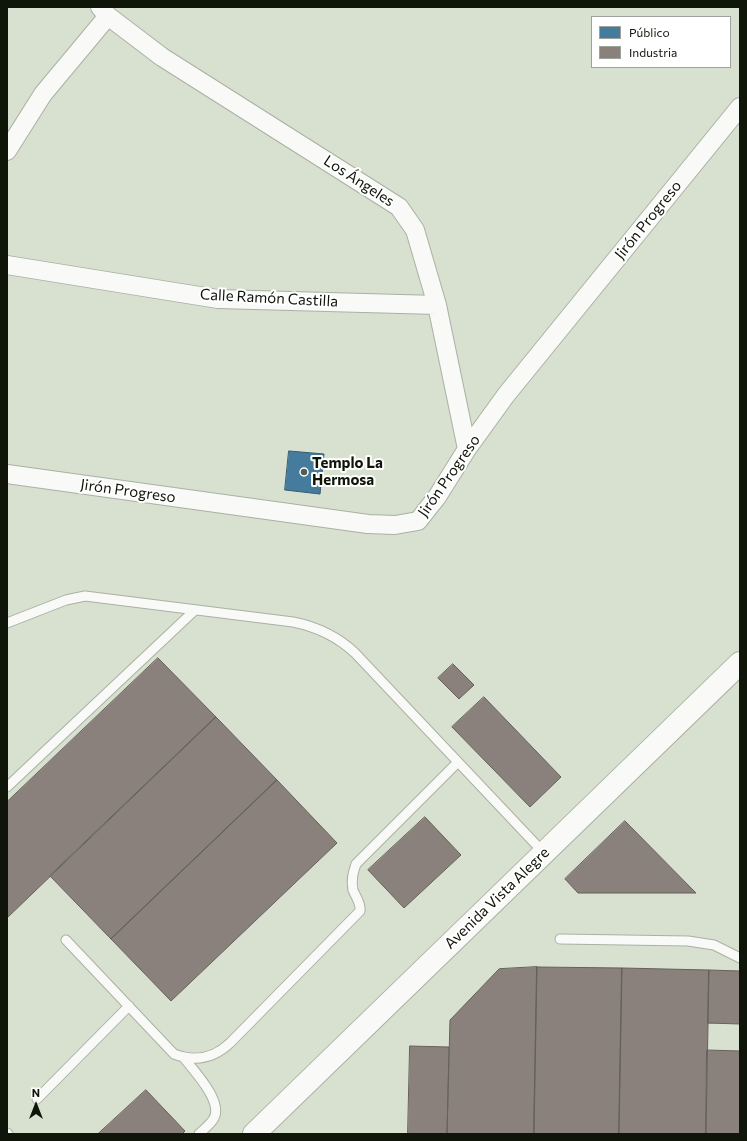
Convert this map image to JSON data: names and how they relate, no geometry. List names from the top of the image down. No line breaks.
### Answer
{"streets":{"street":["Los Ángeles","Jirón Progreso","Calle Ramón Castilla","Avenida Vista Alegre"]},"crossings":[["Los Ángeles","Jirón Progreso"],["Los Ángeles","Calle Ramón Castilla"]],"places":["Templo La Hermosa"],"legend":["Público","Industria"],"north":"top"}
